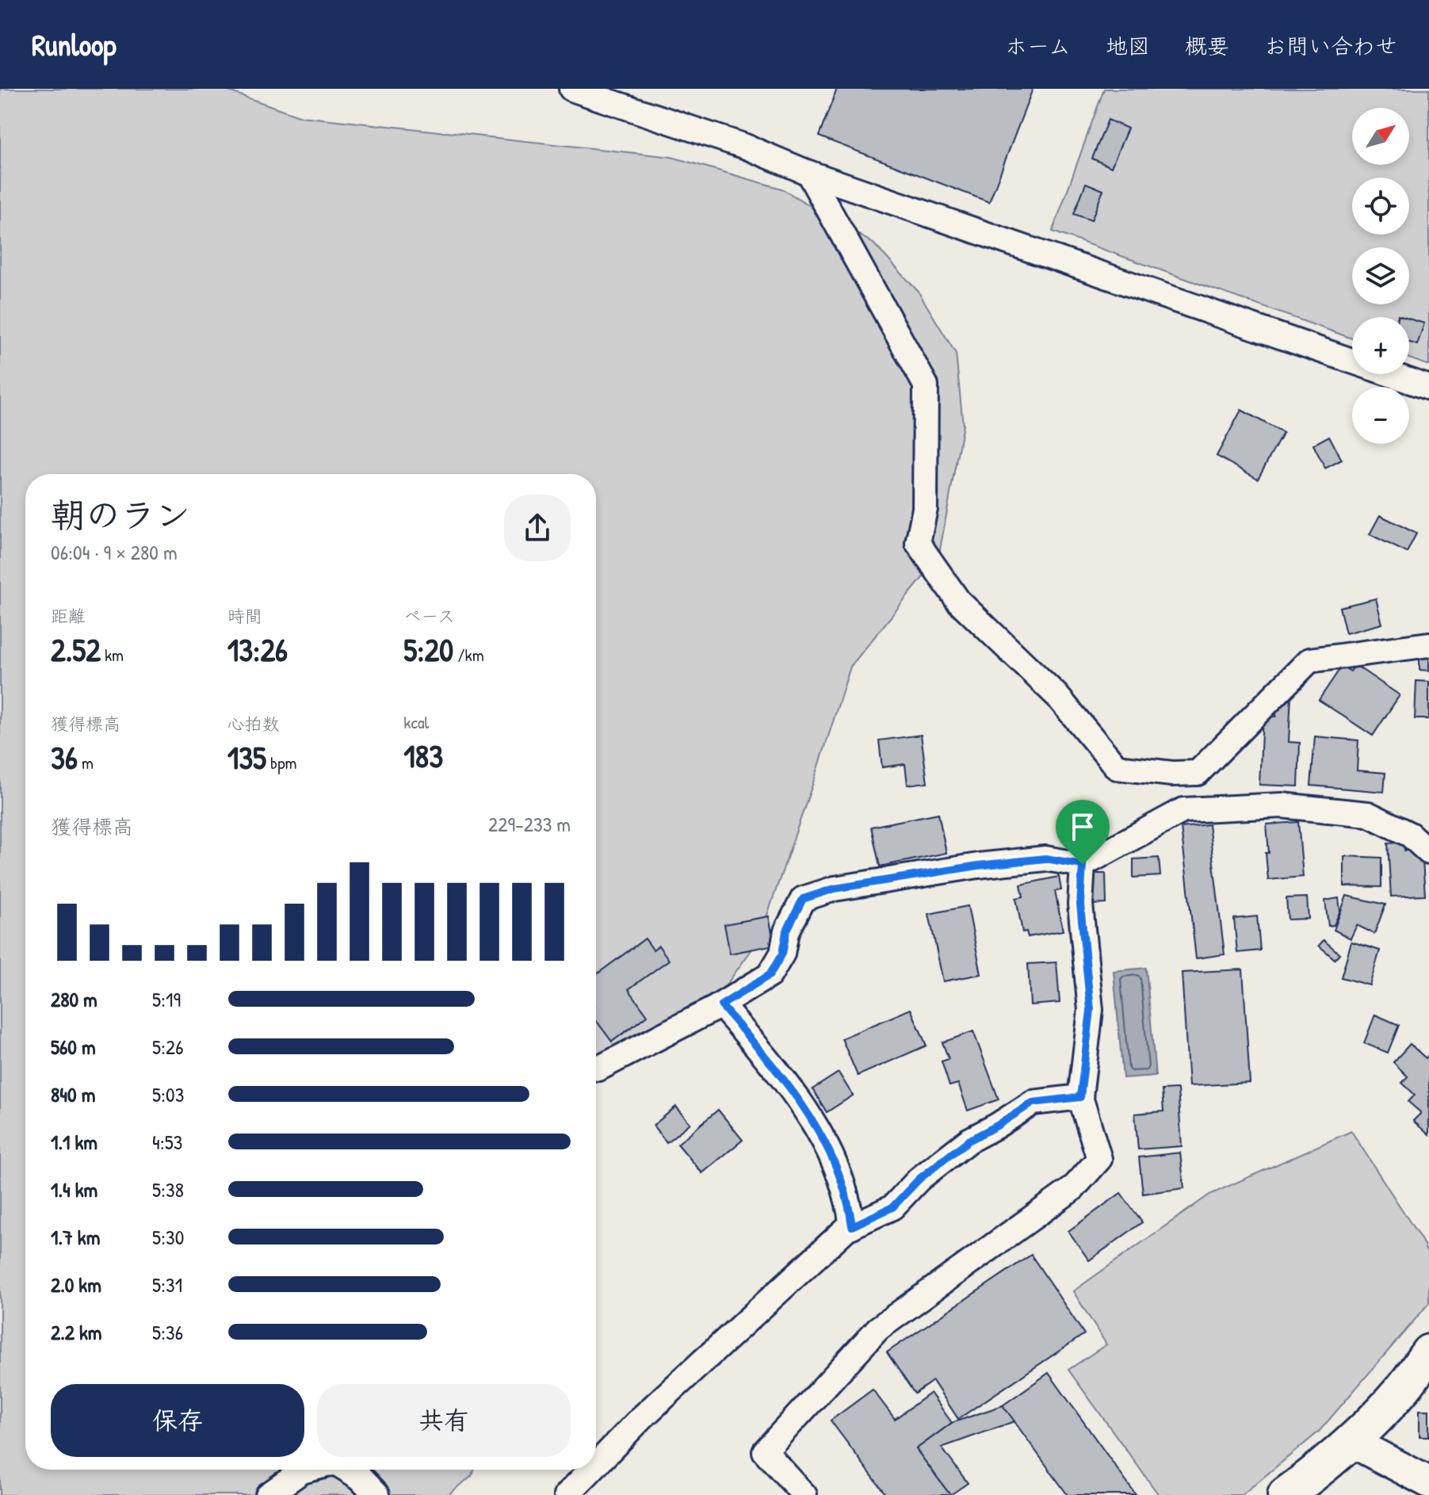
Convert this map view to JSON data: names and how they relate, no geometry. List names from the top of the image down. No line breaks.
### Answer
{"north":"top right","page":{"header":"Runloop","nav":["ホーム","地図","概要","お問い合わせ"],"map_buttons":["+","−"],"heading":["朝のラン","06:04 · 9 × 280 m"],"stats":[["距離","2.52 km"],["時間","13:26"],["ペース","5:20 /km"],["獲得標高","36 m"],["心拍数","135 bpm"],["kcal","183"]],"chart":["獲得標高","229–233 m"],"list":[{"name":"280 m","note":"5:19"},{"name":"560 m","note":"5:26"},{"name":"840 m","note":"5:03"},{"name":"1.1 km","note":"4:53"},{"name":"1.4 km","note":"5:38"},{"name":"1.7 km","note":"5:30"},{"name":"2.0 km","note":"5:31"},{"name":"2.2 km","note":"5:36"}],"buttons":["保存","共有"]}}
